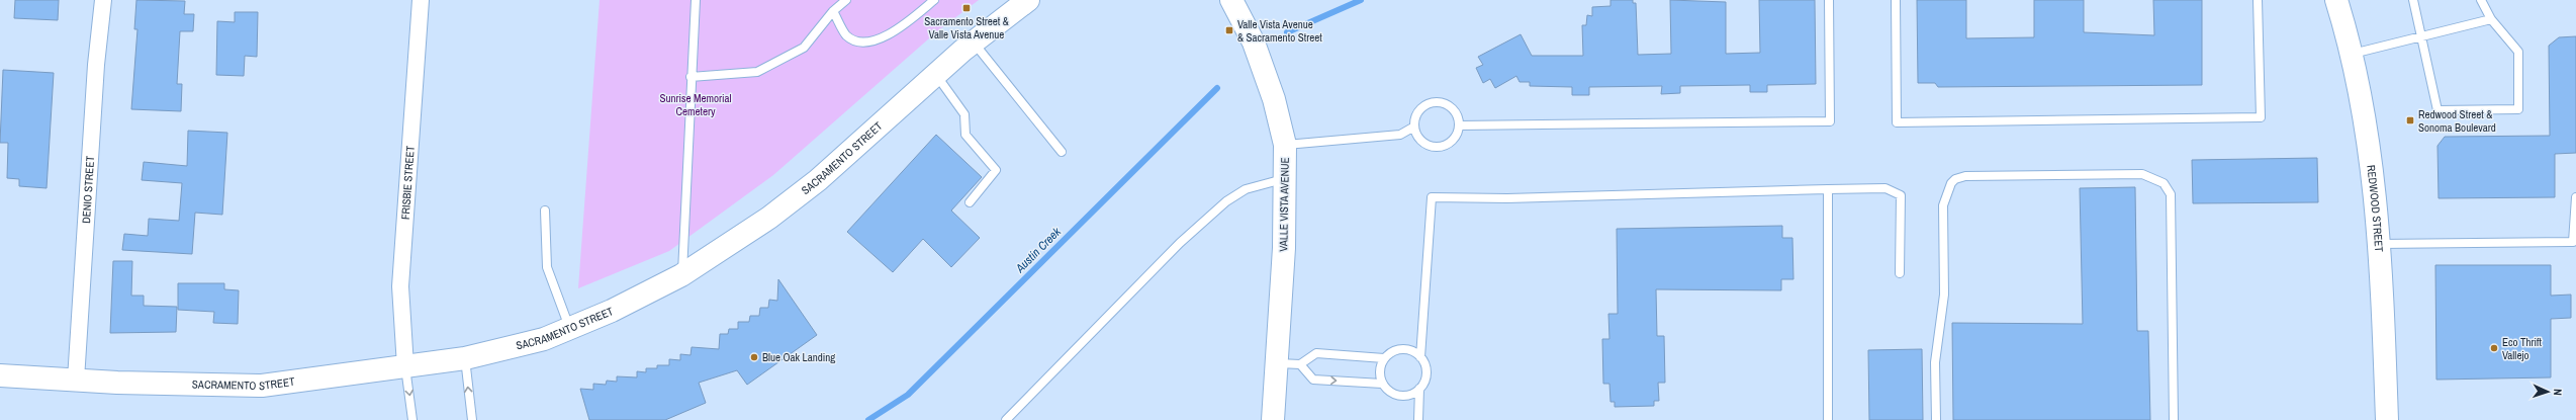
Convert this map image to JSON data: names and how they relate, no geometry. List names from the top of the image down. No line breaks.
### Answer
{"streets":{"main road":["SACRAMENTO STREET","VALLE VISTA AVENUE","REDWOOD STREET"],"street":["FRISBIE STREET","DENIO STREET"]},"crossings":[["SACRAMENTO STREET","FRISBIE STREET"],["SACRAMENTO STREET","DENIO STREET"]],"water":["Austin Creek"],"parks":["Sunrise Memorial Cemetery"],"places":{"transit":["Sacramento Street & Valle Vista Avenue","Valle Vista Avenue & Sacramento Street","Redwood Street & Sonoma Boulevard"],"other":["Eco Thrift Vallejo","Blue Oak Landing"]},"north":"right"}
